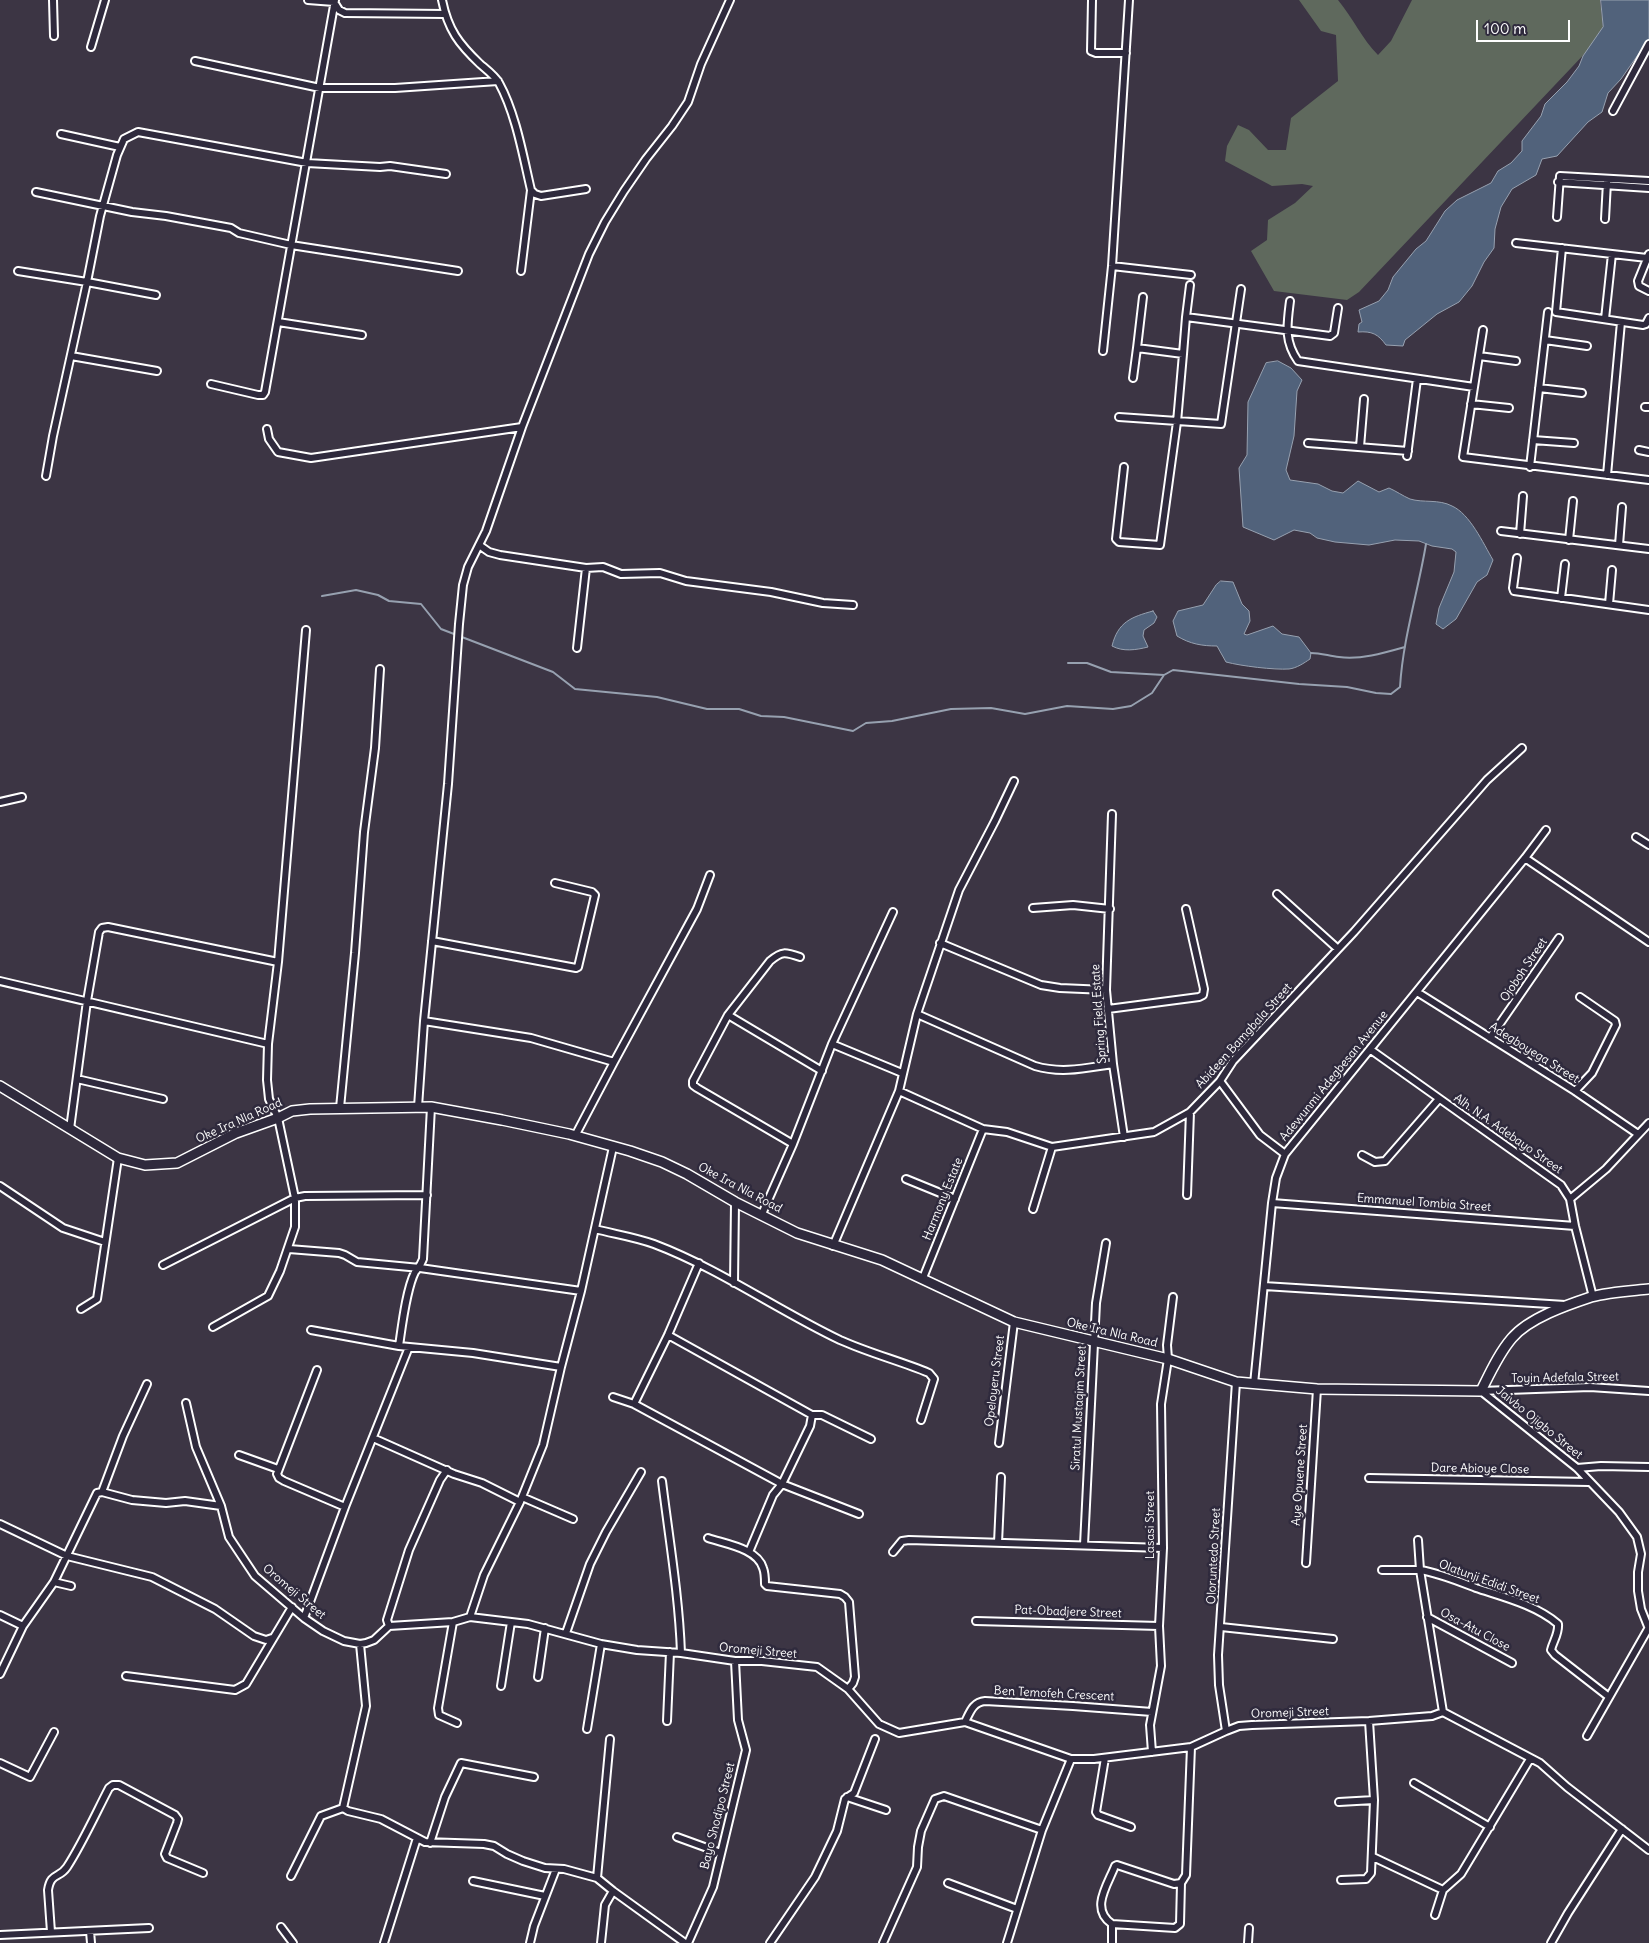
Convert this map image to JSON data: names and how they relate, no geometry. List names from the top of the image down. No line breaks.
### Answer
{"streets":{"street":["Ojoboh Street","Spring Field Estate","Abideen Bamgbala Street","Adegboyega Street","Adewunmi Adegbesan Avenue","Oke Ira Nla Road","Alh. N.A. Adebayo Street","Harmony Estate","Emmanuel Tombia Street","Toyin Adefala Street","Opeloyeru Street","Siratul Mustaqim Street","Jaivbo Ojigbo Street","Dare Abioye Close","Aye Opuene Street","Lasasi Street","Oloruntedo Street","Olatunji Edidi Street","Oromeji Street","Pat-Obadjere Street","Osa-Atu Close","Ben Temofeh Crescent","Bayo Shodipo Street"]},"crossings":[["Ojoboh Street","Adegboyega Street"],["Spring Field Estate","Abideen Bamgbala Street"],["Abideen Bamgbala Street","Harmony Estate"],["Adegboyega Street","Adewunmi Adegbesan Avenue"],["Adewunmi Adegbesan Avenue","Oke Ira Nla Road"],["Adewunmi Adegbesan Avenue","Alh. N.A. Adebayo Street"],["Adewunmi Adegbesan Avenue","Emmanuel Tombia Street"],["Oke Ira Nla Road","Harmony Estate"],["Oke Ira Nla Road","Toyin Adefala Street"],["Oke Ira Nla Road","Opeloyeru Street"],["Oke Ira Nla Road","Siratul Mustaqim Street"],["Oke Ira Nla Road","Jaivbo Ojigbo Street"],["Oke Ira Nla Road","Aye Opuene Street"],["Oke Ira Nla Road","Lasasi Street"],["Oke Ira Nla Road","Oloruntedo Street"],["Alh. N.A. Adebayo Street","Emmanuel Tombia Street"],["Toyin Adefala Street","Jaivbo Ojigbo Street"],["Jaivbo Ojigbo Street","Dare Abioye Close"],["Lasasi Street","Oromeji Street"],["Lasasi Street","Pat-Obadjere Street"],["Lasasi Street","Ben Temofeh Crescent"],["Oloruntedo Street","Oromeji Street"],["Olatunji Edidi Street","Oromeji Street"],["Olatunji Edidi Street","Osa-Atu Close"],["Oromeji Street","Ben Temofeh Crescent"],["Oromeji Street","Bayo Shodipo Street"]],"scale_bar":"100 m"}
